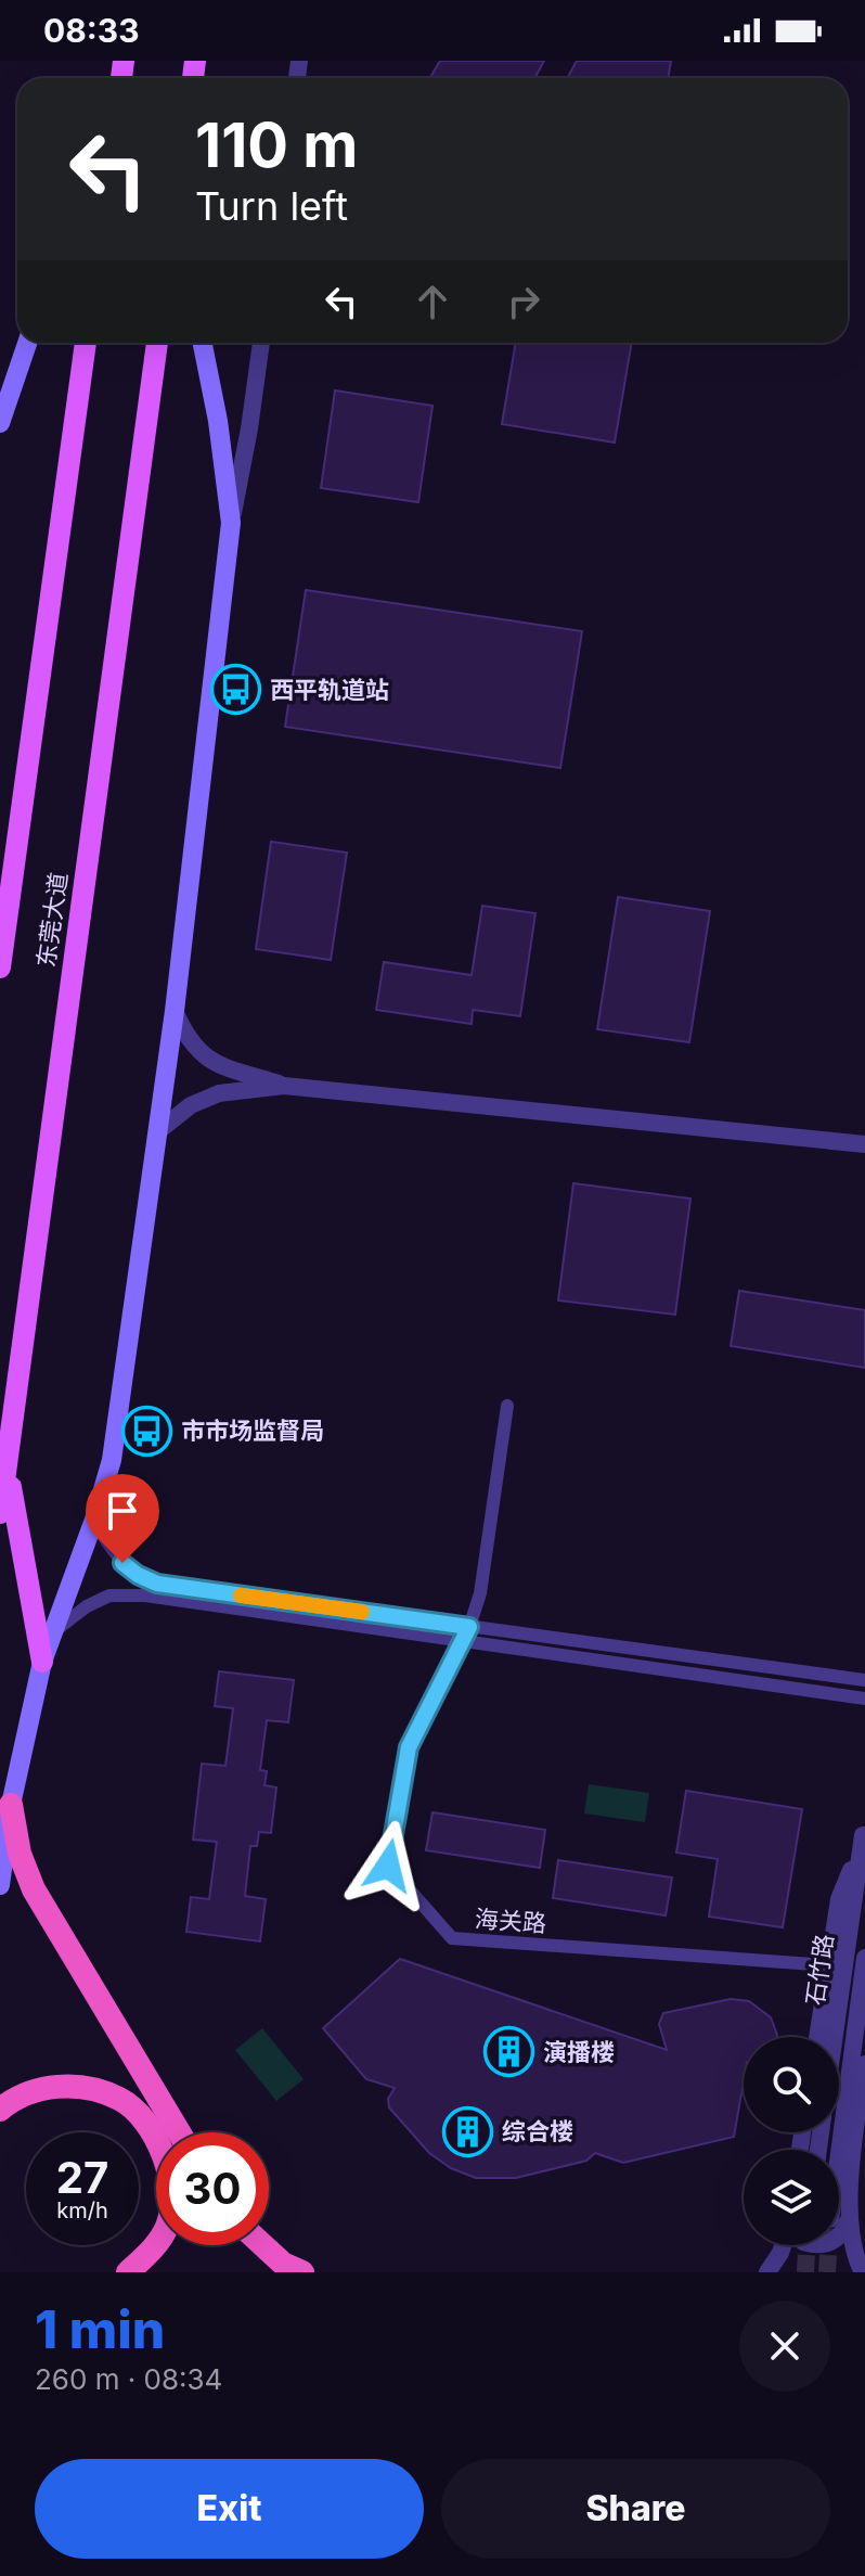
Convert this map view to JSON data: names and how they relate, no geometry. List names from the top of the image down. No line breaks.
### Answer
{"streets":{"main road":["东莞大道"],"street":["海关路","石竹路"]},"places":{"bus stop":["西平轨道站","市市场监督局"],"building":["演播楼","综合楼"]},"page":{"status":"08:33","turn":["110 m","Turn left"],"speed":"27 km/h","limit":"30","heading":["1 min","260 m · 08:34"],"buttons":["Exit","Share"]}}
